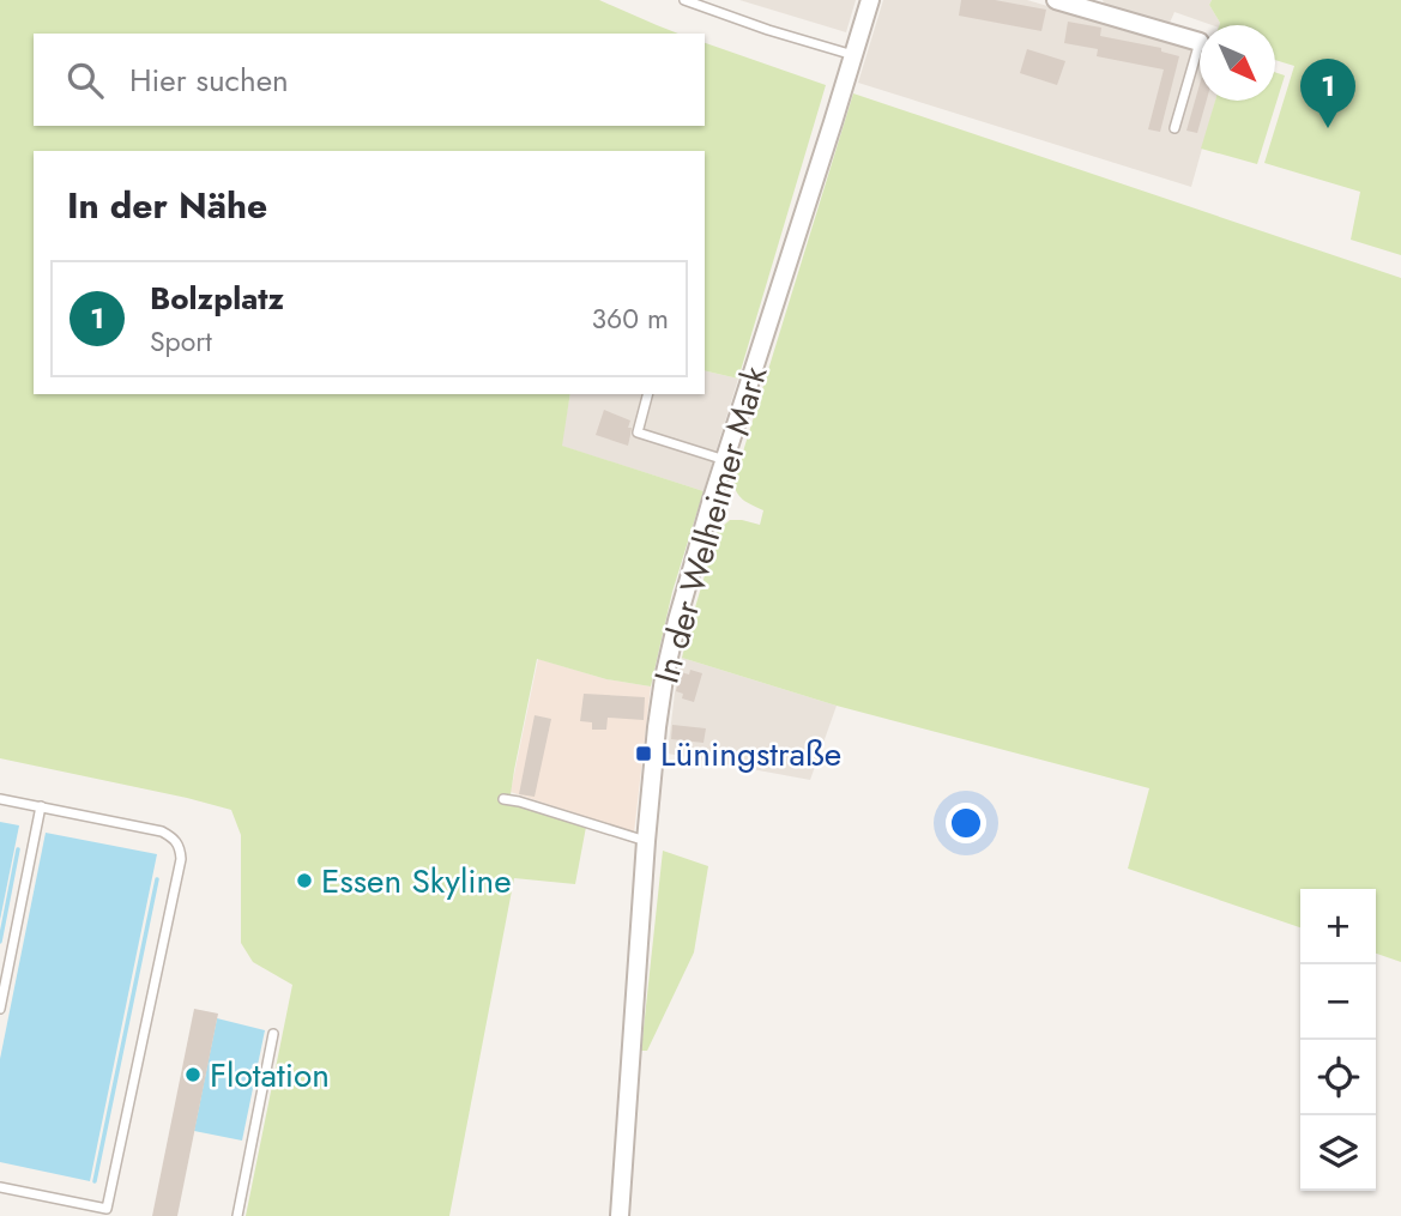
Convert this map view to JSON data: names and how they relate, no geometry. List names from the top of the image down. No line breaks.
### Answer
{"streets":{"street":["In der Welheimer Mark"]},"places":{"transit":["Lüningstraße"],"other":["Essen Skyline","Flotation"]},"north":"bottom right","page":{"search":"Hier suchen","pins":"1","heading":"In der Nähe","list":[{"mark":"1","name":"Bolzplatz","note":"Sport","value":"360 m"}],"map_buttons":["+","−"]}}
